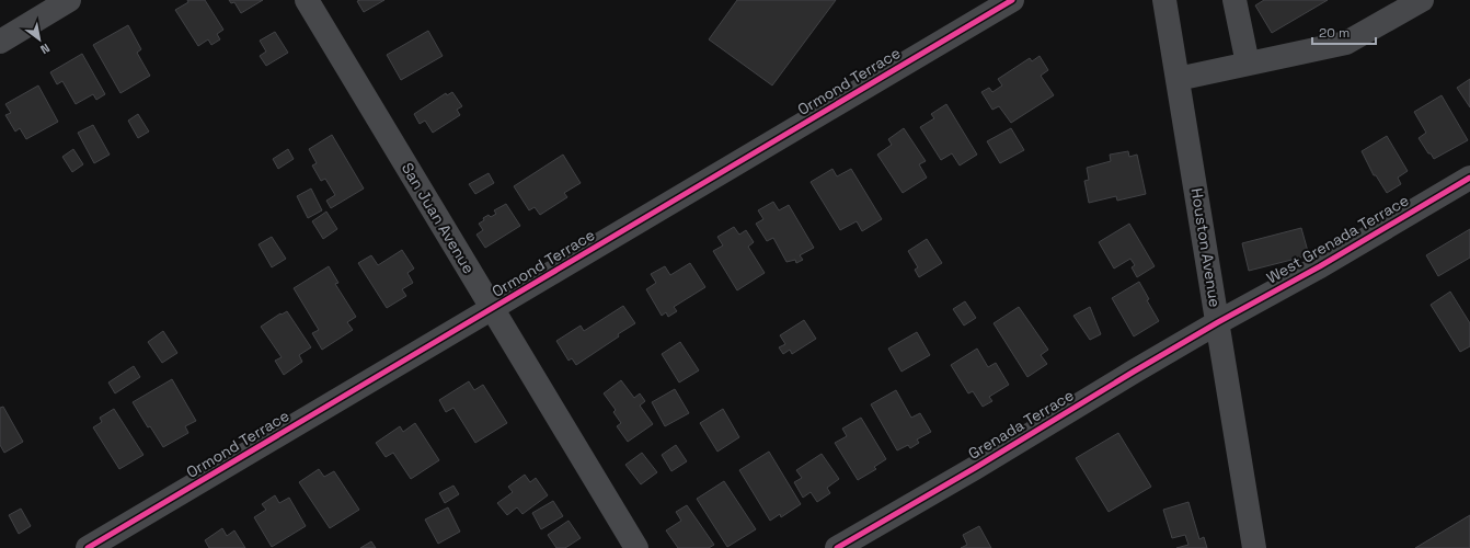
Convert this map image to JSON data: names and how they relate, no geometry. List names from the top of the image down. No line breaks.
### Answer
{"streets":{"street":["Ormond Terrace","San Juan Avenue","West Grenada Terrace","Houston Avenue","Grenada Terrace"]},"crossings":[["Ormond Terrace","San Juan Avenue"],["West Grenada Terrace","Houston Avenue"],["West Grenada Terrace","Grenada Terrace"],["Houston Avenue","Grenada Terrace"]],"scale_bar":"20 m","north":"bottom right"}
